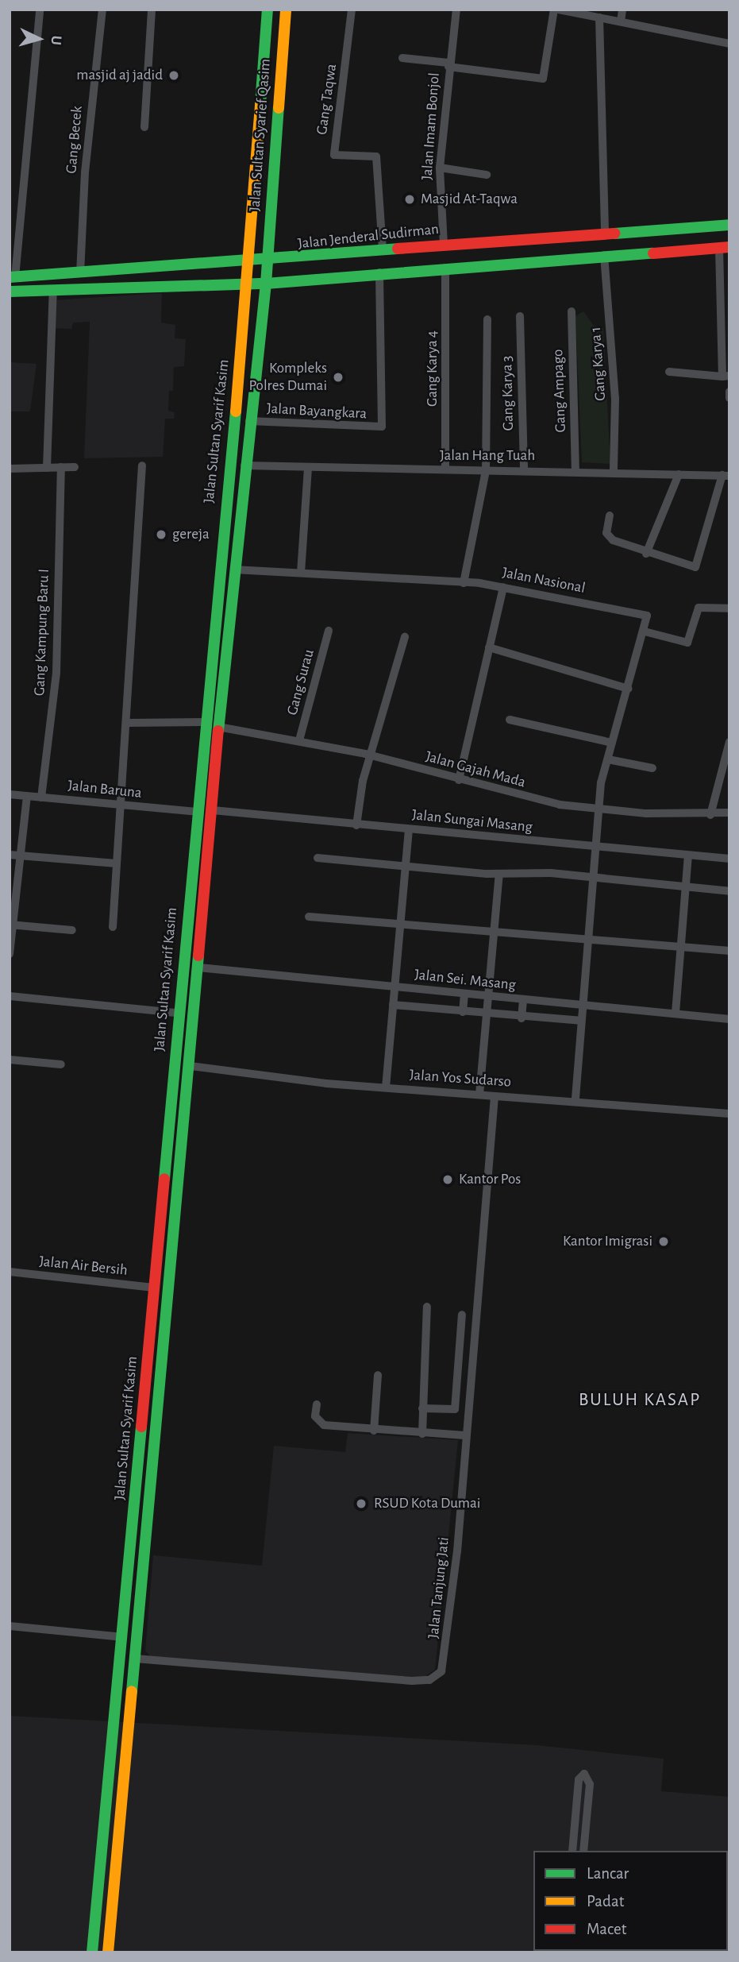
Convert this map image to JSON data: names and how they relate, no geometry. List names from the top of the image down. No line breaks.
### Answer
{"streets":{"street":["Gang Taqwa","Jalan Imam Bonjol","Jalan Sultan Syarief Qasim","Gang Becek","Jalan Jenderal Sudirman","Gang Karya 1","Gang Karya 4","Gang Ampago","Gang Karya 3","Jalan Bayangkara","Jalan Sultan Syarif Kasim","Jalan Hang Tuah","Jalan Nasional","Gang Kampung Baru I","Gang Surau","Jalan Gajah Mada","Jalan Baruna","Jalan Sungai Masang","Jalan Sei. Masang","Jalan Yos Sudarso","Jalan Air Bersih","Jalan Tanjung Jati"]},"crossings":[["Gang Taqwa","Jalan Jenderal Sudirman"],["Jalan Imam Bonjol","Jalan Jenderal Sudirman"],["Jalan Sultan Syarief Qasim","Jalan Jenderal Sudirman"],["Jalan Sultan Syarief Qasim","Jalan Sultan Syarif Kasim"],["Gang Becek","Jalan Jenderal Sudirman"],["Jalan Jenderal Sudirman","Jalan Sultan Syarif Kasim"],["Gang Karya 1","Jalan Hang Tuah"],["Gang Karya 4","Jalan Hang Tuah"],["Gang Ampago","Jalan Hang Tuah"],["Gang Karya 3","Jalan Hang Tuah"],["Jalan Bayangkara","Jalan Sultan Syarif Kasim"],["Jalan Sultan Syarif Kasim","Jalan Hang Tuah"],["Jalan Sultan Syarif Kasim","Jalan Nasional"],["Jalan Sultan Syarif Kasim","Jalan Gajah Mada"],["Jalan Sultan Syarif Kasim","Jalan Baruna"],["Jalan Sultan Syarif Kasim","Jalan Sungai Masang"],["Jalan Sultan Syarif Kasim","Jalan Sei. Masang"],["Jalan Sultan Syarif Kasim","Jalan Yos Sudarso"],["Jalan Sultan Syarif Kasim","Jalan Air Bersih"],["Jalan Sultan Syarif Kasim","Jalan Tanjung Jati"],["Gang Kampung Baru I","Jalan Baruna"],["Gang Surau","Jalan Gajah Mada"],["Jalan Yos Sudarso","Jalan Tanjung Jati"]],"districts":["BULUH KASAP"],"places":["masjid aj jadid","Masjid At-Taqwa","Kompleks Polres Dumai","gereja","Kantor Pos","Kantor Imigrasi","RSUD Kota Dumai"],"legend":["Lancar","Padat","Macet"],"north":"right"}
